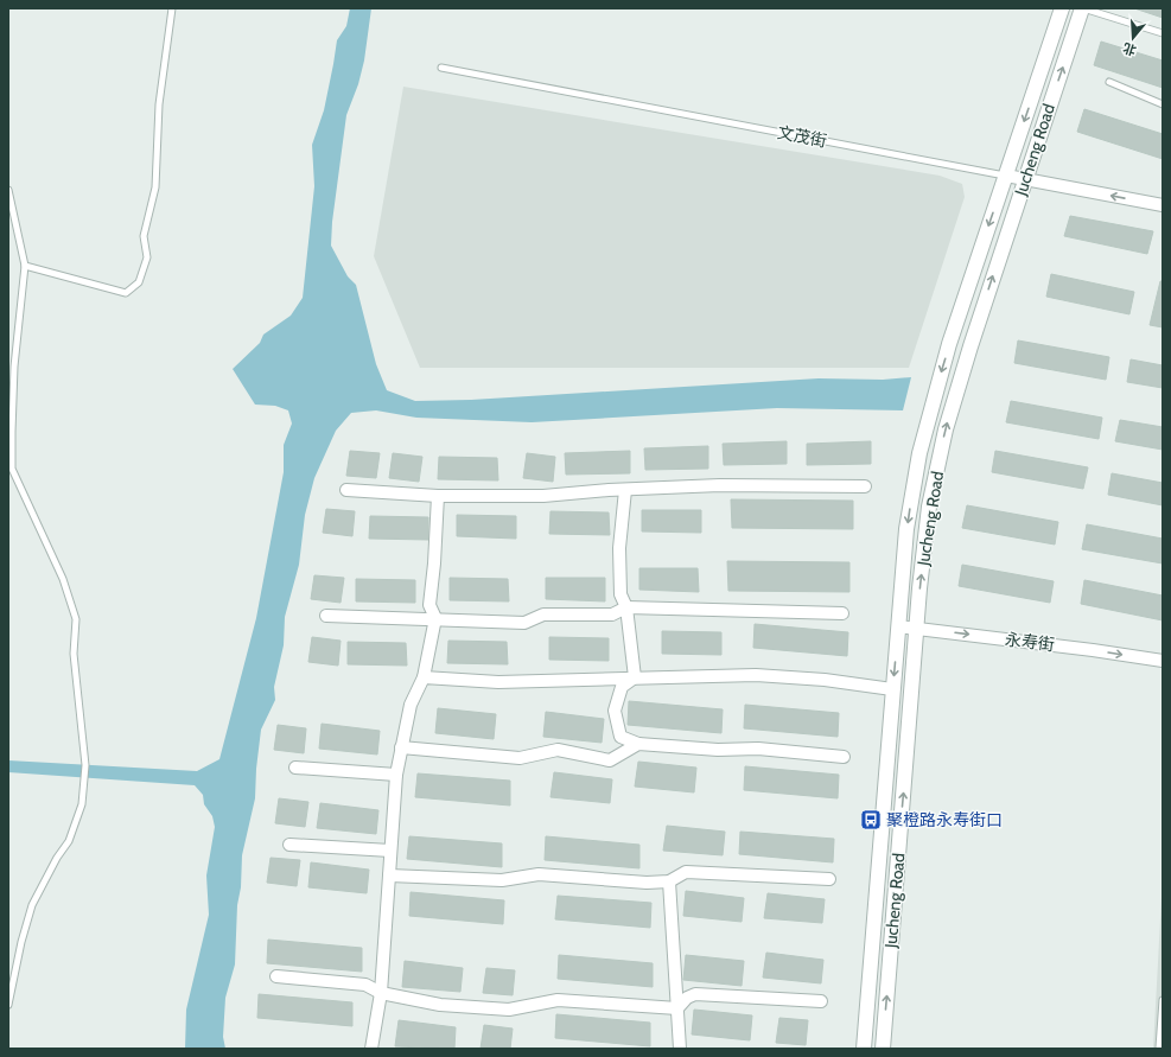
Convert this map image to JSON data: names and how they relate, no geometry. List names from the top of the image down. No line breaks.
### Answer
{"streets":{"street":["文茂街","Jucheng Road","永寿街"]},"crossings":[["文茂街","Jucheng Road"],["Jucheng Road","永寿街"]],"one_way":["永寿街"],"places":{"bus stop":["聚橙路永寿街口"]},"north":"bottom"}
